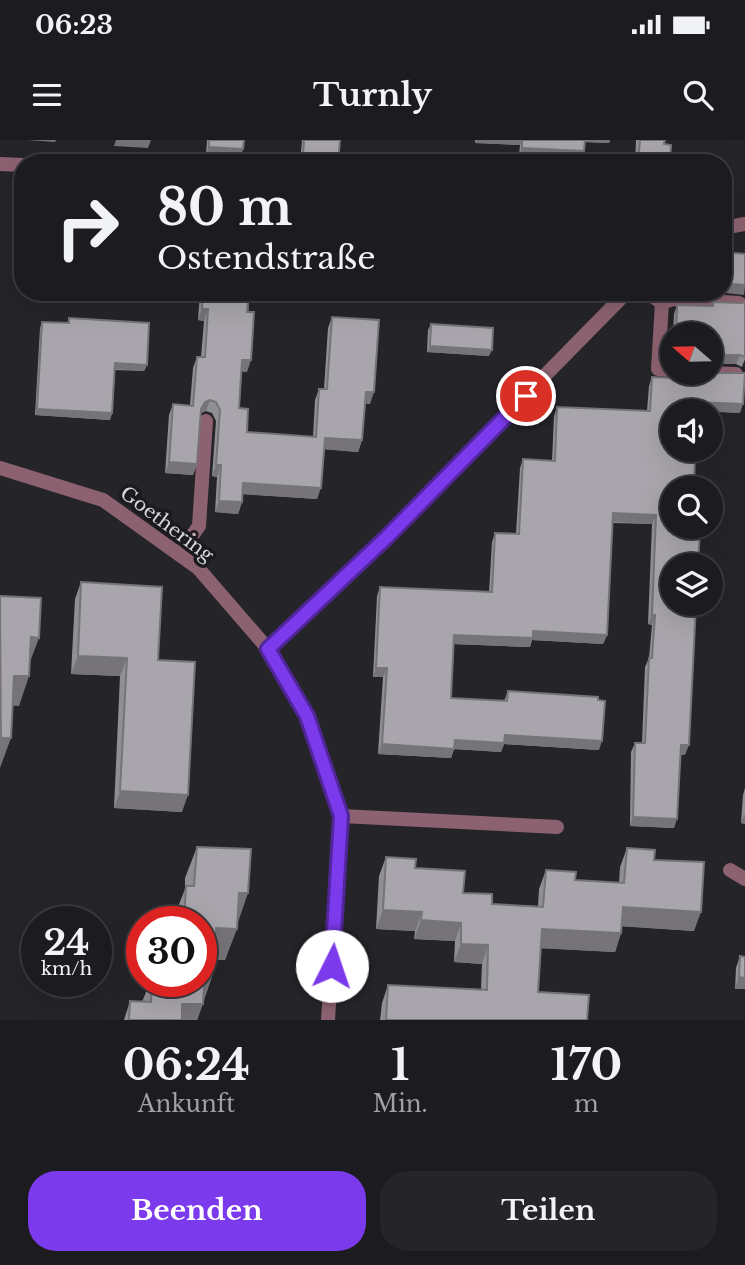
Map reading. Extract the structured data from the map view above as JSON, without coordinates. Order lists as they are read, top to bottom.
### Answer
{
  "streets": {
    "street": ["Goethering"]
  },
  "north": "left",
  "page": {
    "status": "06:23",
    "header": "Turnly",
    "turn": ["80 m", "Ostendstraße"],
    "speed": "24 km/h",
    "limit": "30",
    "eta": [
      "06:24",
      "Ankunft",
      "1",
      "Min.",
      "170",
      "m"
    ],
    "buttons": ["Beenden", "Teilen"]
  }
}
